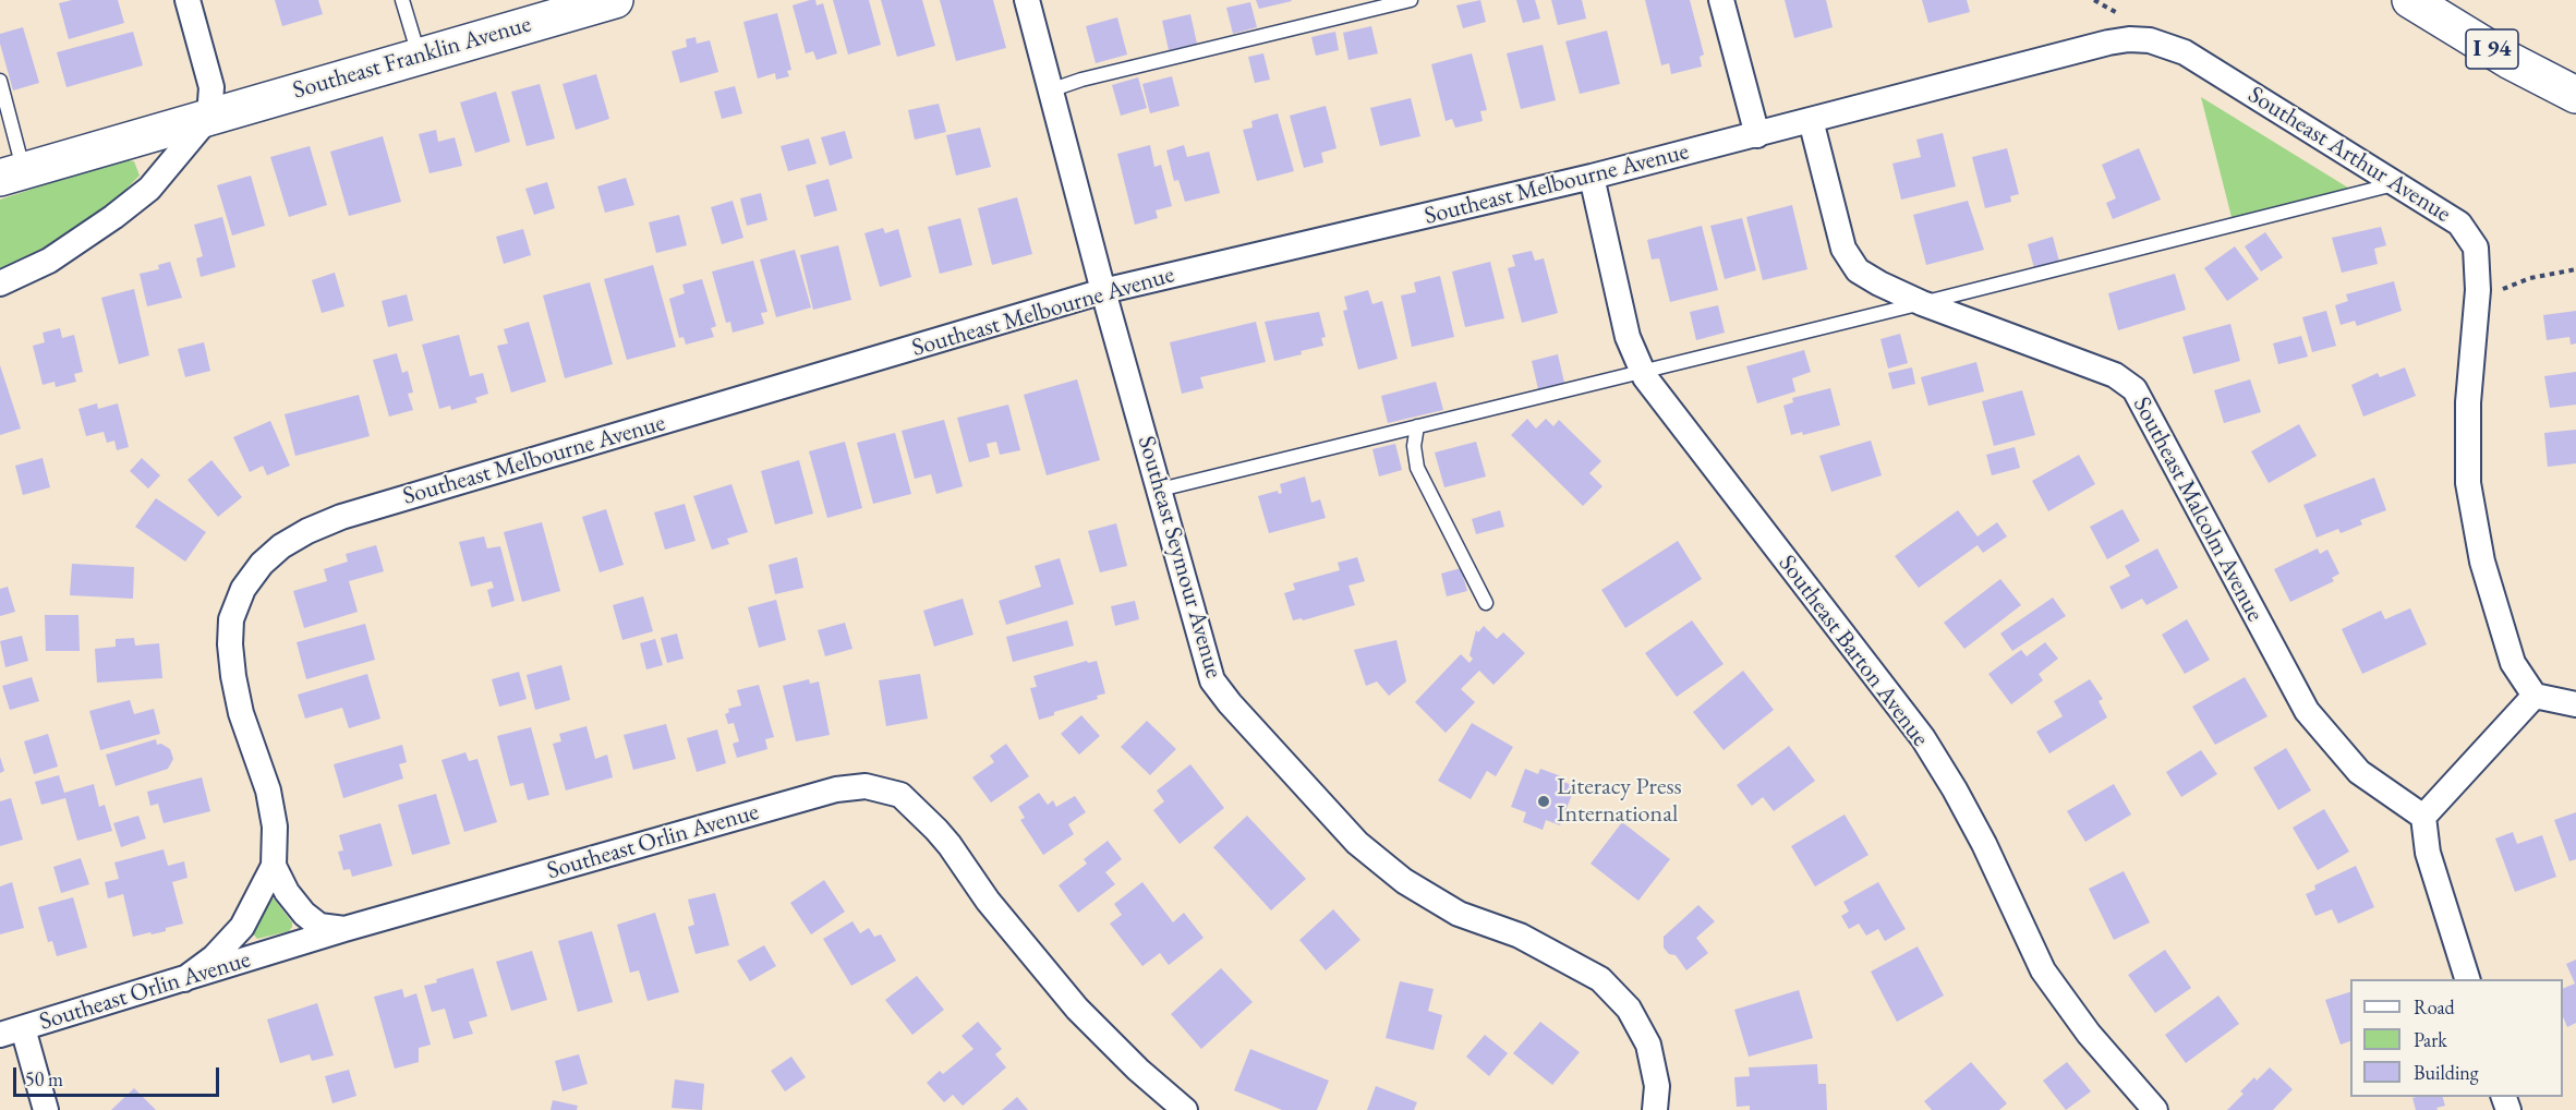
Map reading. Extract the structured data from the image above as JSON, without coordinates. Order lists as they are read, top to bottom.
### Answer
{
  "streets": {
    "main road": ["I 94", "Southeast Franklin Avenue"],
    "street": [
      "Southeast Arthur Avenue",
      "Southeast Melbourne Avenue",
      "Southeast Malcolm Avenue",
      "Southeast Seymour Avenue",
      "Southeast Barton Avenue",
      "Southeast Orlin Avenue"
    ]
  },
  "crossings": [
    ["Southeast Arthur Avenue", "Southeast Melbourne Avenue"],
    ["Southeast Melbourne Avenue", "Southeast Malcolm Avenue"],
    ["Southeast Melbourne Avenue", "Southeast Seymour Avenue"],
    ["Southeast Melbourne Avenue", "Southeast Barton Avenue"],
    ["Southeast Melbourne Avenue", "Southeast Orlin Avenue"]
  ],
  "places": ["Literacy Press International"],
  "legend": ["Road", "Park", "Building"],
  "scale_bar": "50 m"
}
